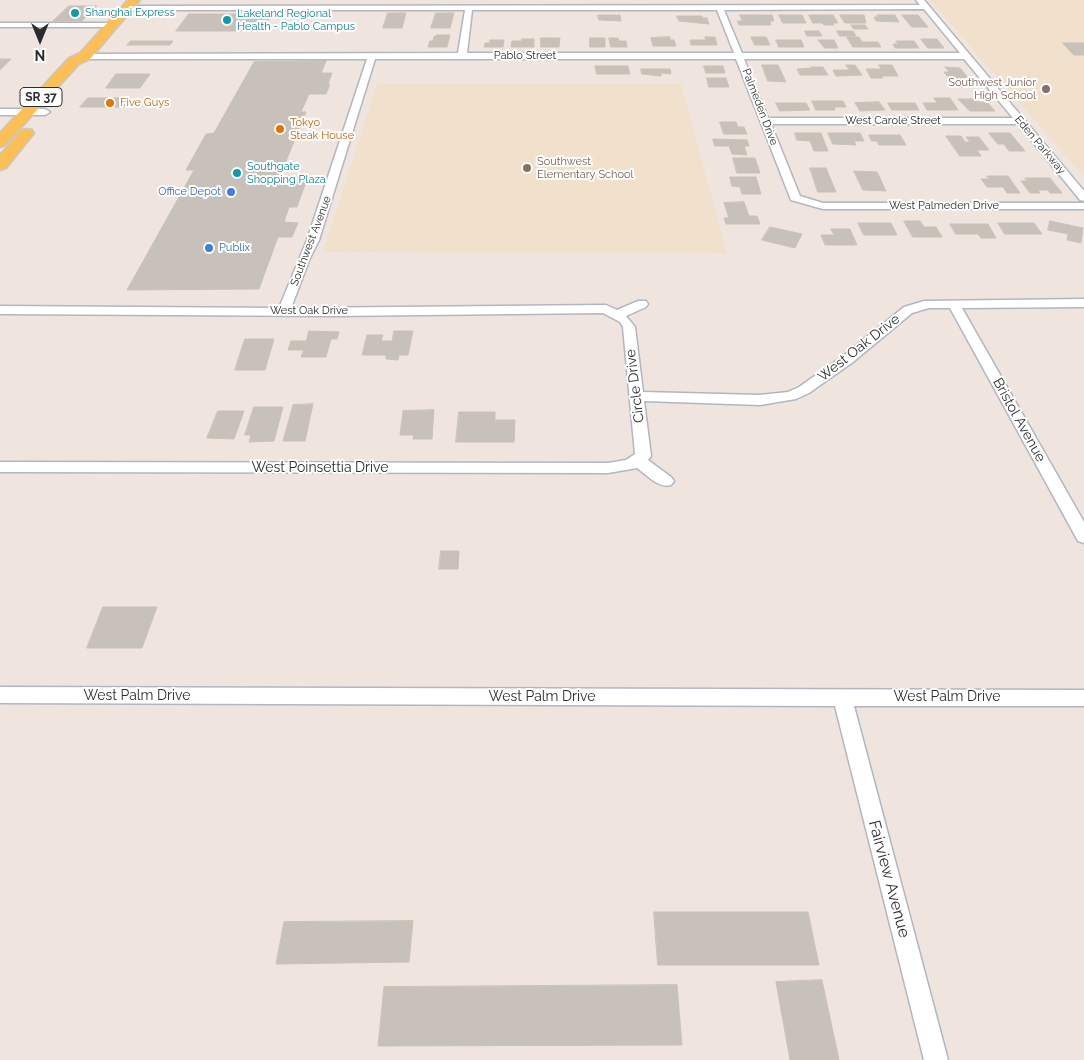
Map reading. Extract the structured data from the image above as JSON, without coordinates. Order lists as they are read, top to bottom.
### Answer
{
  "streets": {
    "main road": ["SR 37"],
    "street": [
      "Pablo Street",
      "Palmeden Drive",
      "West Carole Street",
      "Eden Parkway",
      "West Palmeden Drive",
      "Southwest Avenue",
      "West Oak Drive",
      "Circle Drive",
      "Bristol Avenue",
      "West Poinsettia Drive",
      "West Palm Drive",
      "Fairview Avenue"
    ]
  },
  "crossings": [
    ["Pablo Street", "SR 37"],
    ["Pablo Street", "Palmeden Drive"],
    ["Pablo Street", "Eden Parkway"],
    ["Pablo Street", "Southwest Avenue"],
    ["Palmeden Drive", "West Carole Street"],
    ["Palmeden Drive", "West Palmeden Drive"],
    ["West Carole Street", "Eden Parkway"],
    ["Southwest Avenue", "West Oak Drive"],
    ["West Oak Drive", "Circle Drive"],
    ["West Oak Drive", "Bristol Avenue"],
    ["Circle Drive", "West Poinsettia Drive"],
    ["West Palm Drive", "Fairview Avenue"]
  ],
  "places": [
    "Shanghai Express",
    "Lakeland Regional Health - Pablo Campus",
    "Southwest Junior High School",
    "Five Guys",
    "Tokyo Steak House",
    "Southwest Elementary School",
    "Southgate Shopping Plaza",
    "Office Depot",
    "Publix"
  ],
  "north": "bottom"
}
